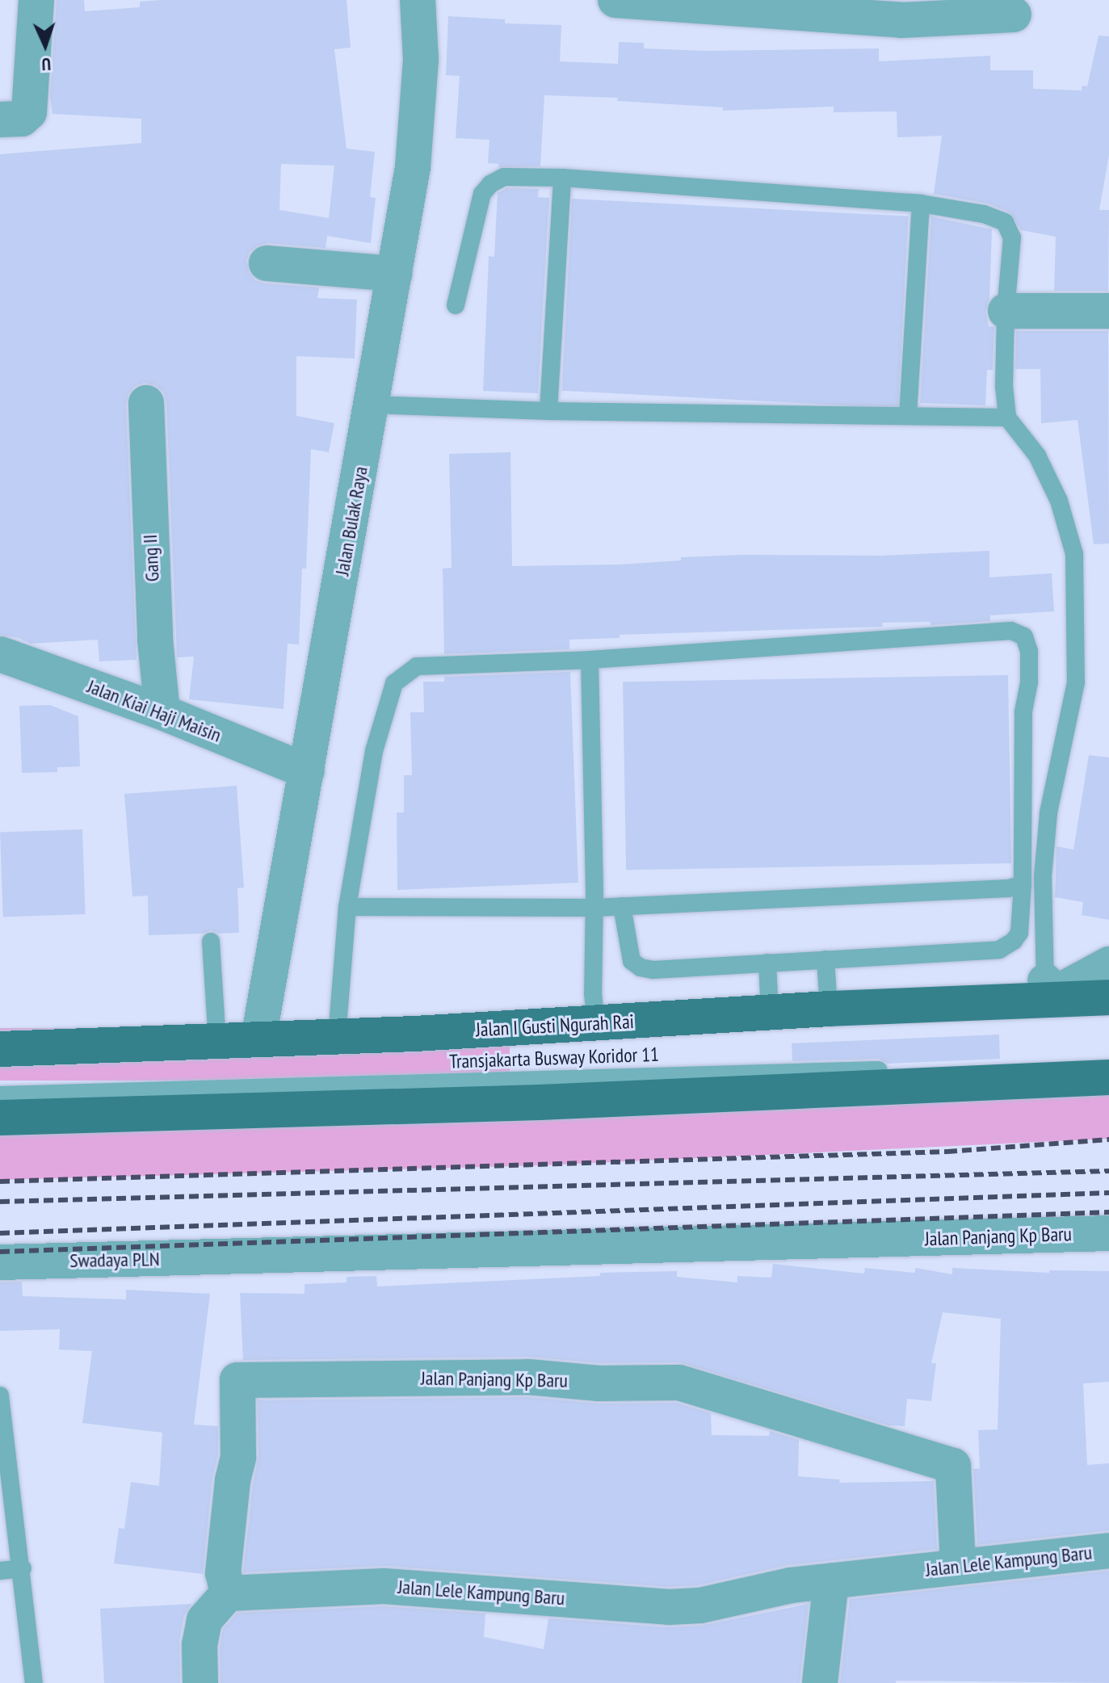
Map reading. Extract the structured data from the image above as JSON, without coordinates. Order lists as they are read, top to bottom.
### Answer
{
  "streets": {
    "main road": ["Jalan I Gusti Ngurah Rai"],
    "street": [
      "Jalan Bulak Raya",
      "Gang II",
      "Jalan Kiai Haji Maisin",
      "Jalan Panjang Kp Baru",
      "Swadaya PLN",
      "Jalan Lele Kampung Baru"
    ],
    "lane": ["Transjakarta Busway Koridor 11"]
  },
  "crossings": [
    ["Jalan Bulak Raya", "Jalan Kiai Haji Maisin"],
    ["Jalan Bulak Raya", "Jalan I Gusti Ngurah Rai"],
    ["Gang II", "Jalan Kiai Haji Maisin"],
    ["Jalan Panjang Kp Baru", "Swadaya PLN"],
    ["Jalan Panjang Kp Baru", "Jalan Lele Kampung Baru"]
  ],
  "north": "bottom"
}
